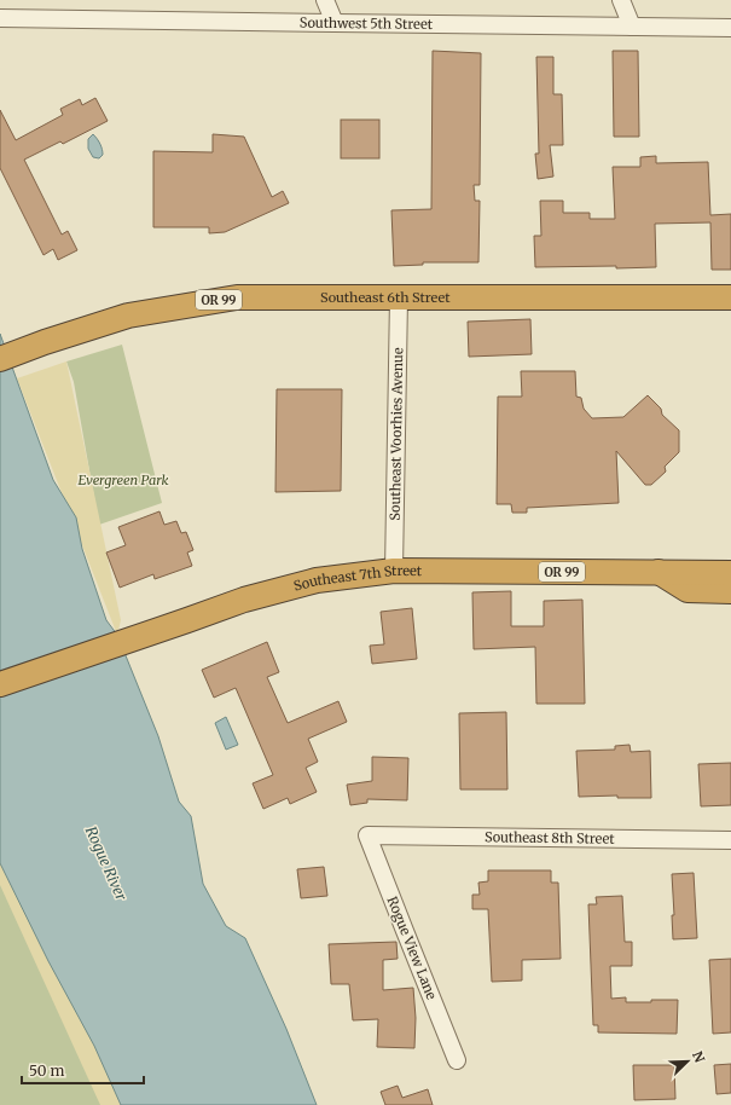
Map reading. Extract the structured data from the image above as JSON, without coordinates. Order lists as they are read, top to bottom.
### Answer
{
  "streets": {
    "highway": ["Southeast 6th Street", "OR 99", "Southeast 7th Street"],
    "street": [
      "Southwest 5th Street",
      "Southeast Voorhies Avenue",
      "Southeast 8th Street",
      "Rogue View Lane"
    ]
  },
  "crossings": [
    ["Southeast 6th Street", "Southeast Voorhies Avenue"],
    ["Southeast Voorhies Avenue", "Southeast 7th Street"],
    ["Southeast 8th Street", "Rogue View Lane"]
  ],
  "water": ["Rogue River"],
  "parks": ["Evergreen Park"],
  "scale_bar": "50 m",
  "north": "top right"
}
